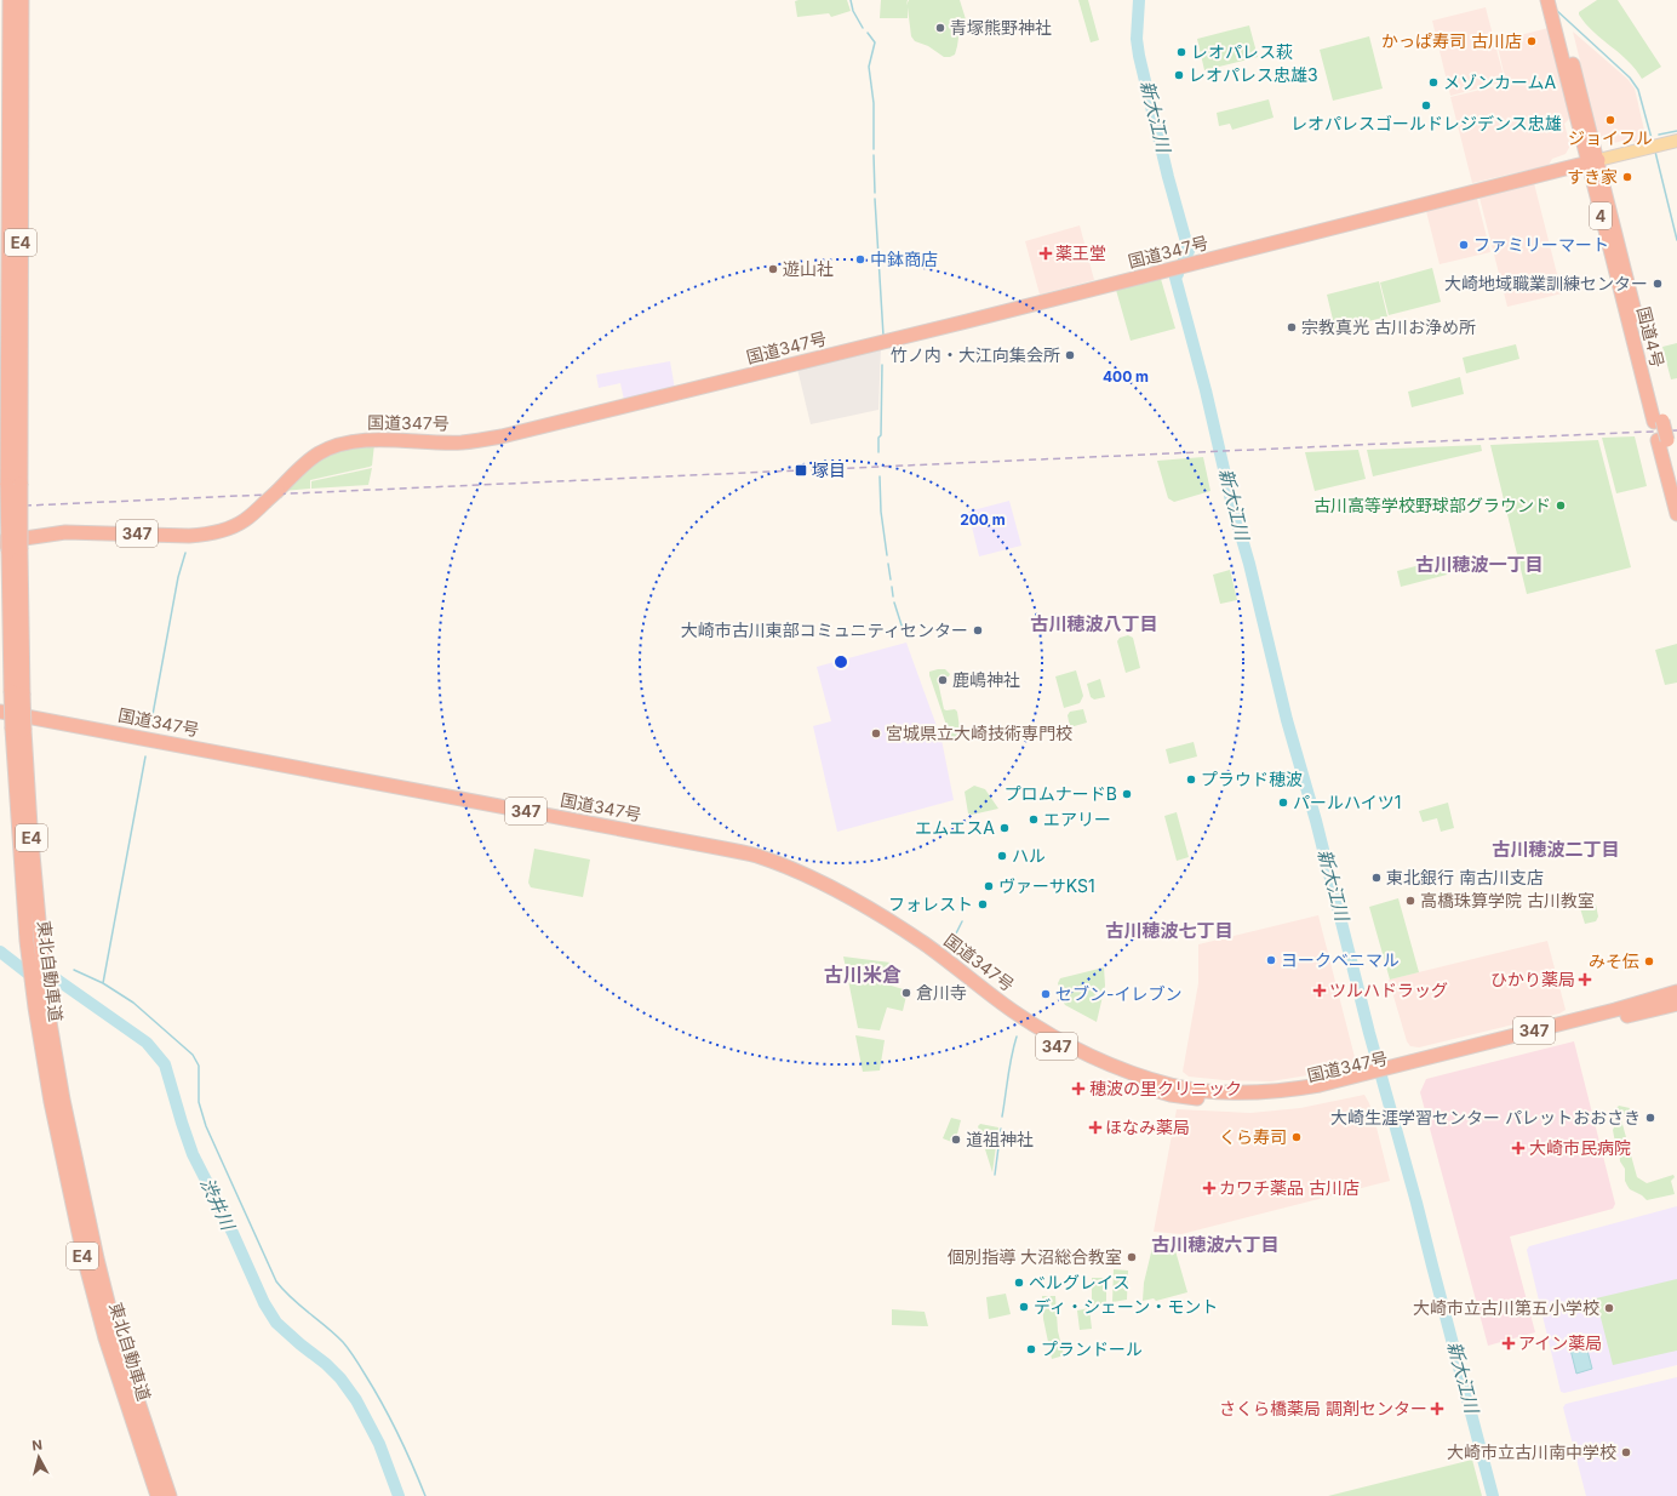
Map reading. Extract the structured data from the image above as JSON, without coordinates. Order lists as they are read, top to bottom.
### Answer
{
  "streets": {
    "highway": [
      "4",
      "E4",
      "国道347号",
      "国道4号",
      "347",
      "東北自動車道"
    ]
  },
  "crossings": [
    ["国道347号", "国道4号"],
    ["国道347号", "東北自動車道"]
  ],
  "districts": [
    "古川穂波一丁目",
    "古川穂波八丁目",
    "古川穂波二丁目",
    "古川穂波七丁目",
    "古川米倉",
    "古川穂波六丁目"
  ],
  "water": ["新大江川", "渋井川"],
  "places": {
    "other": [
      "青塚熊野神社",
      "かっぱ寿司 古川店",
      "レオパレス萩",
      "レオパレス忠雄3",
      "メゾンカームA",
      "レオパレスゴールドレジデンス忠雄",
      "ジョイフル",
      "すき家",
      "ファミリーマート",
      "中鉢商店",
      "遊山社",
      "大崎地域職業訓練センター",
      "宗教真光 古川お浄め所",
      "竹ノ内・大江向集会所",
      "古川高等学校野球部グラウンド",
      "大崎市古川東部コミュニティセンター",
      "鹿嶋神社",
      "宮城県立大崎技術専門校",
      "プラウド穂波",
      "プロムナードB",
      "パールハイツ1",
      "エアリー",
      "エムエスA",
      "ハル",
      "東北銀行 南古川支店",
      "ヴァーサKS1",
      "高橋珠算学院 古川教室",
      "フォレスト",
      "ヨークベニマル",
      "みそ伝",
      "倉川寺",
      "セブン-イレブン",
      "大崎生涯学習センター パレットおおさき",
      "くら寿司",
      "道祖神社",
      "個別指導 大沼総合教室",
      "ベルグレイス",
      "ディ・シェーン・モント",
      "大崎市立古川第五小学校",
      "プランドール",
      "大崎市立古川南中学校"
    ],
    "health": [
      "薬王堂",
      "ひかり薬局",
      "ツルハドラッグ",
      "穂波の里クリニック",
      "ほなみ薬局",
      "大崎市民病院",
      "カワチ薬品 古川店",
      "アイン薬局",
      "さくら橋薬局 調剤センター"
    ],
    "transit": ["塚目"]
  },
  "north": "top",
  "rings": ["400 m", "200 m"]
}
